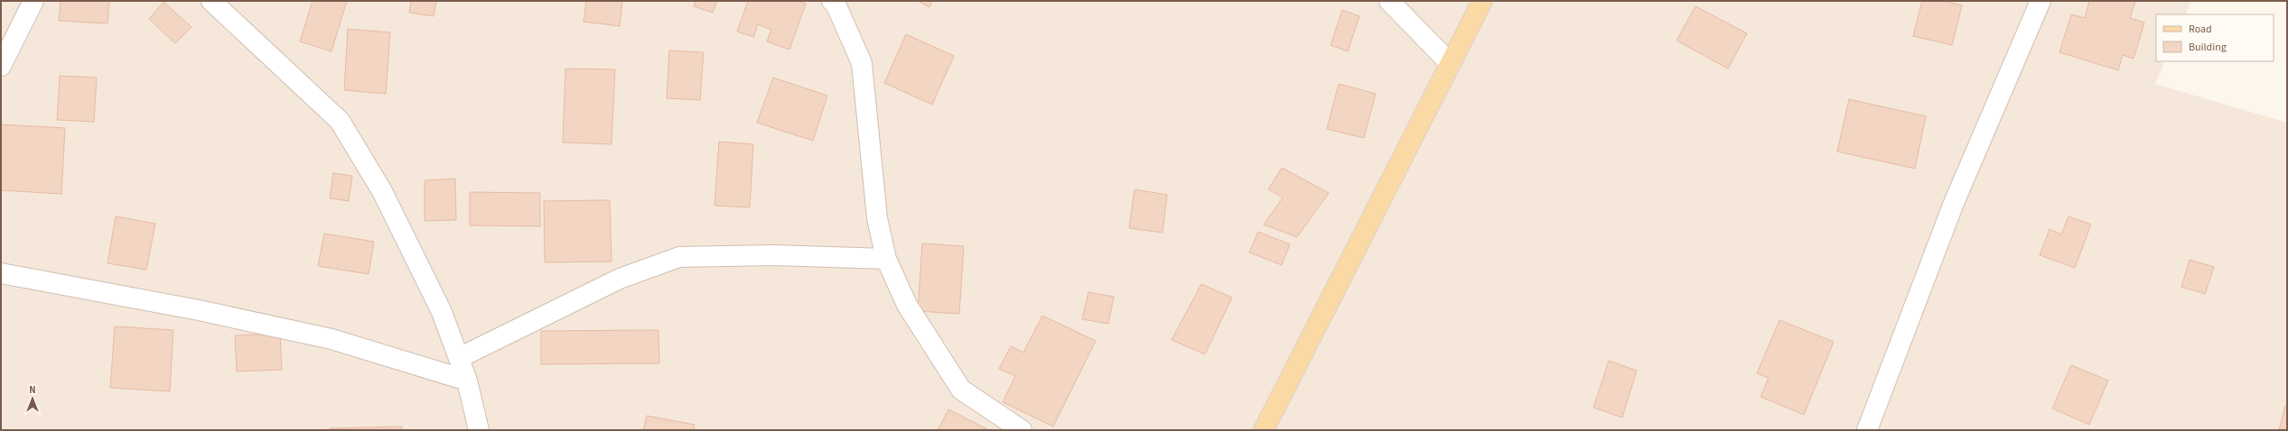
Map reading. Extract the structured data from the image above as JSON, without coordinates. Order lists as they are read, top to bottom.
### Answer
{
  "legend": ["Road", "Building"],
  "north": "top"
}
